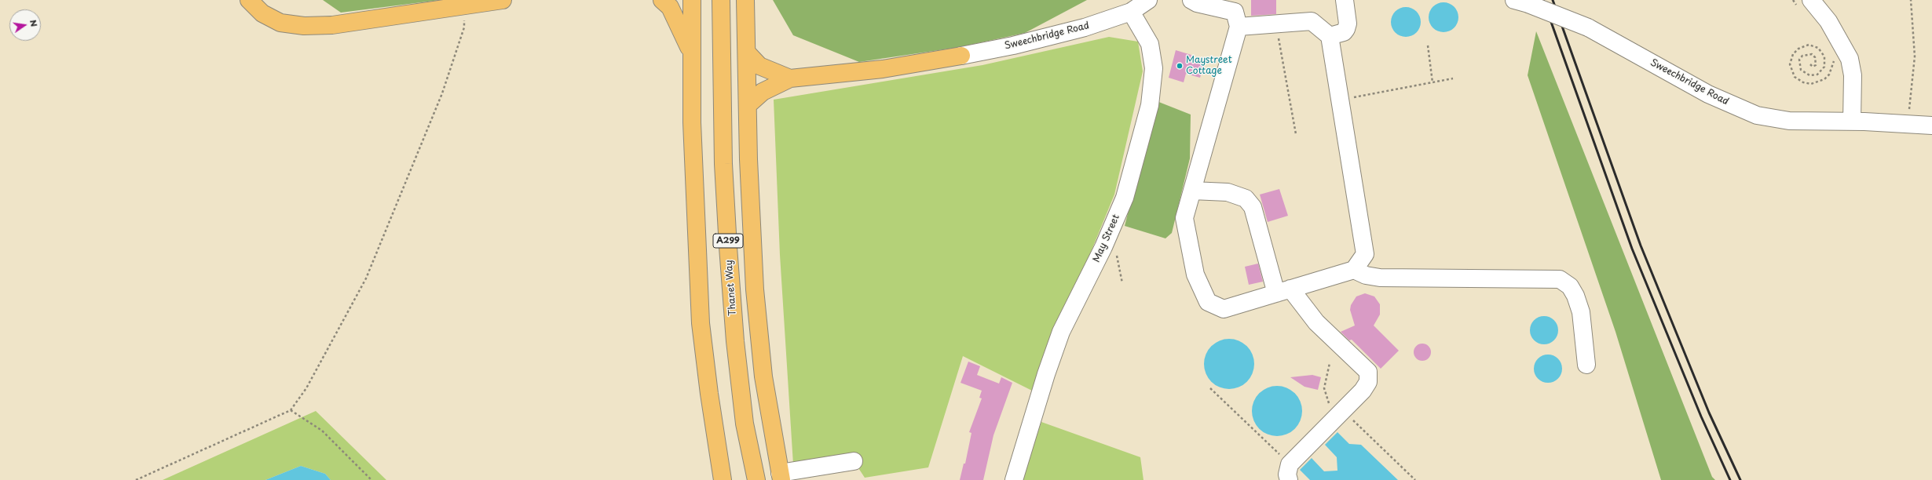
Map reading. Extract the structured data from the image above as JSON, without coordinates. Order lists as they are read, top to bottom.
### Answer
{
  "streets": {
    "highway": ["A299", "Thanet Way"],
    "street": ["Sweechbridge Road", "May Street"]
  },
  "crossings": [
    ["Sweechbridge Road", "May Street"]
  ],
  "places": ["Maystreet Cottage"],
  "north": "right"
}
